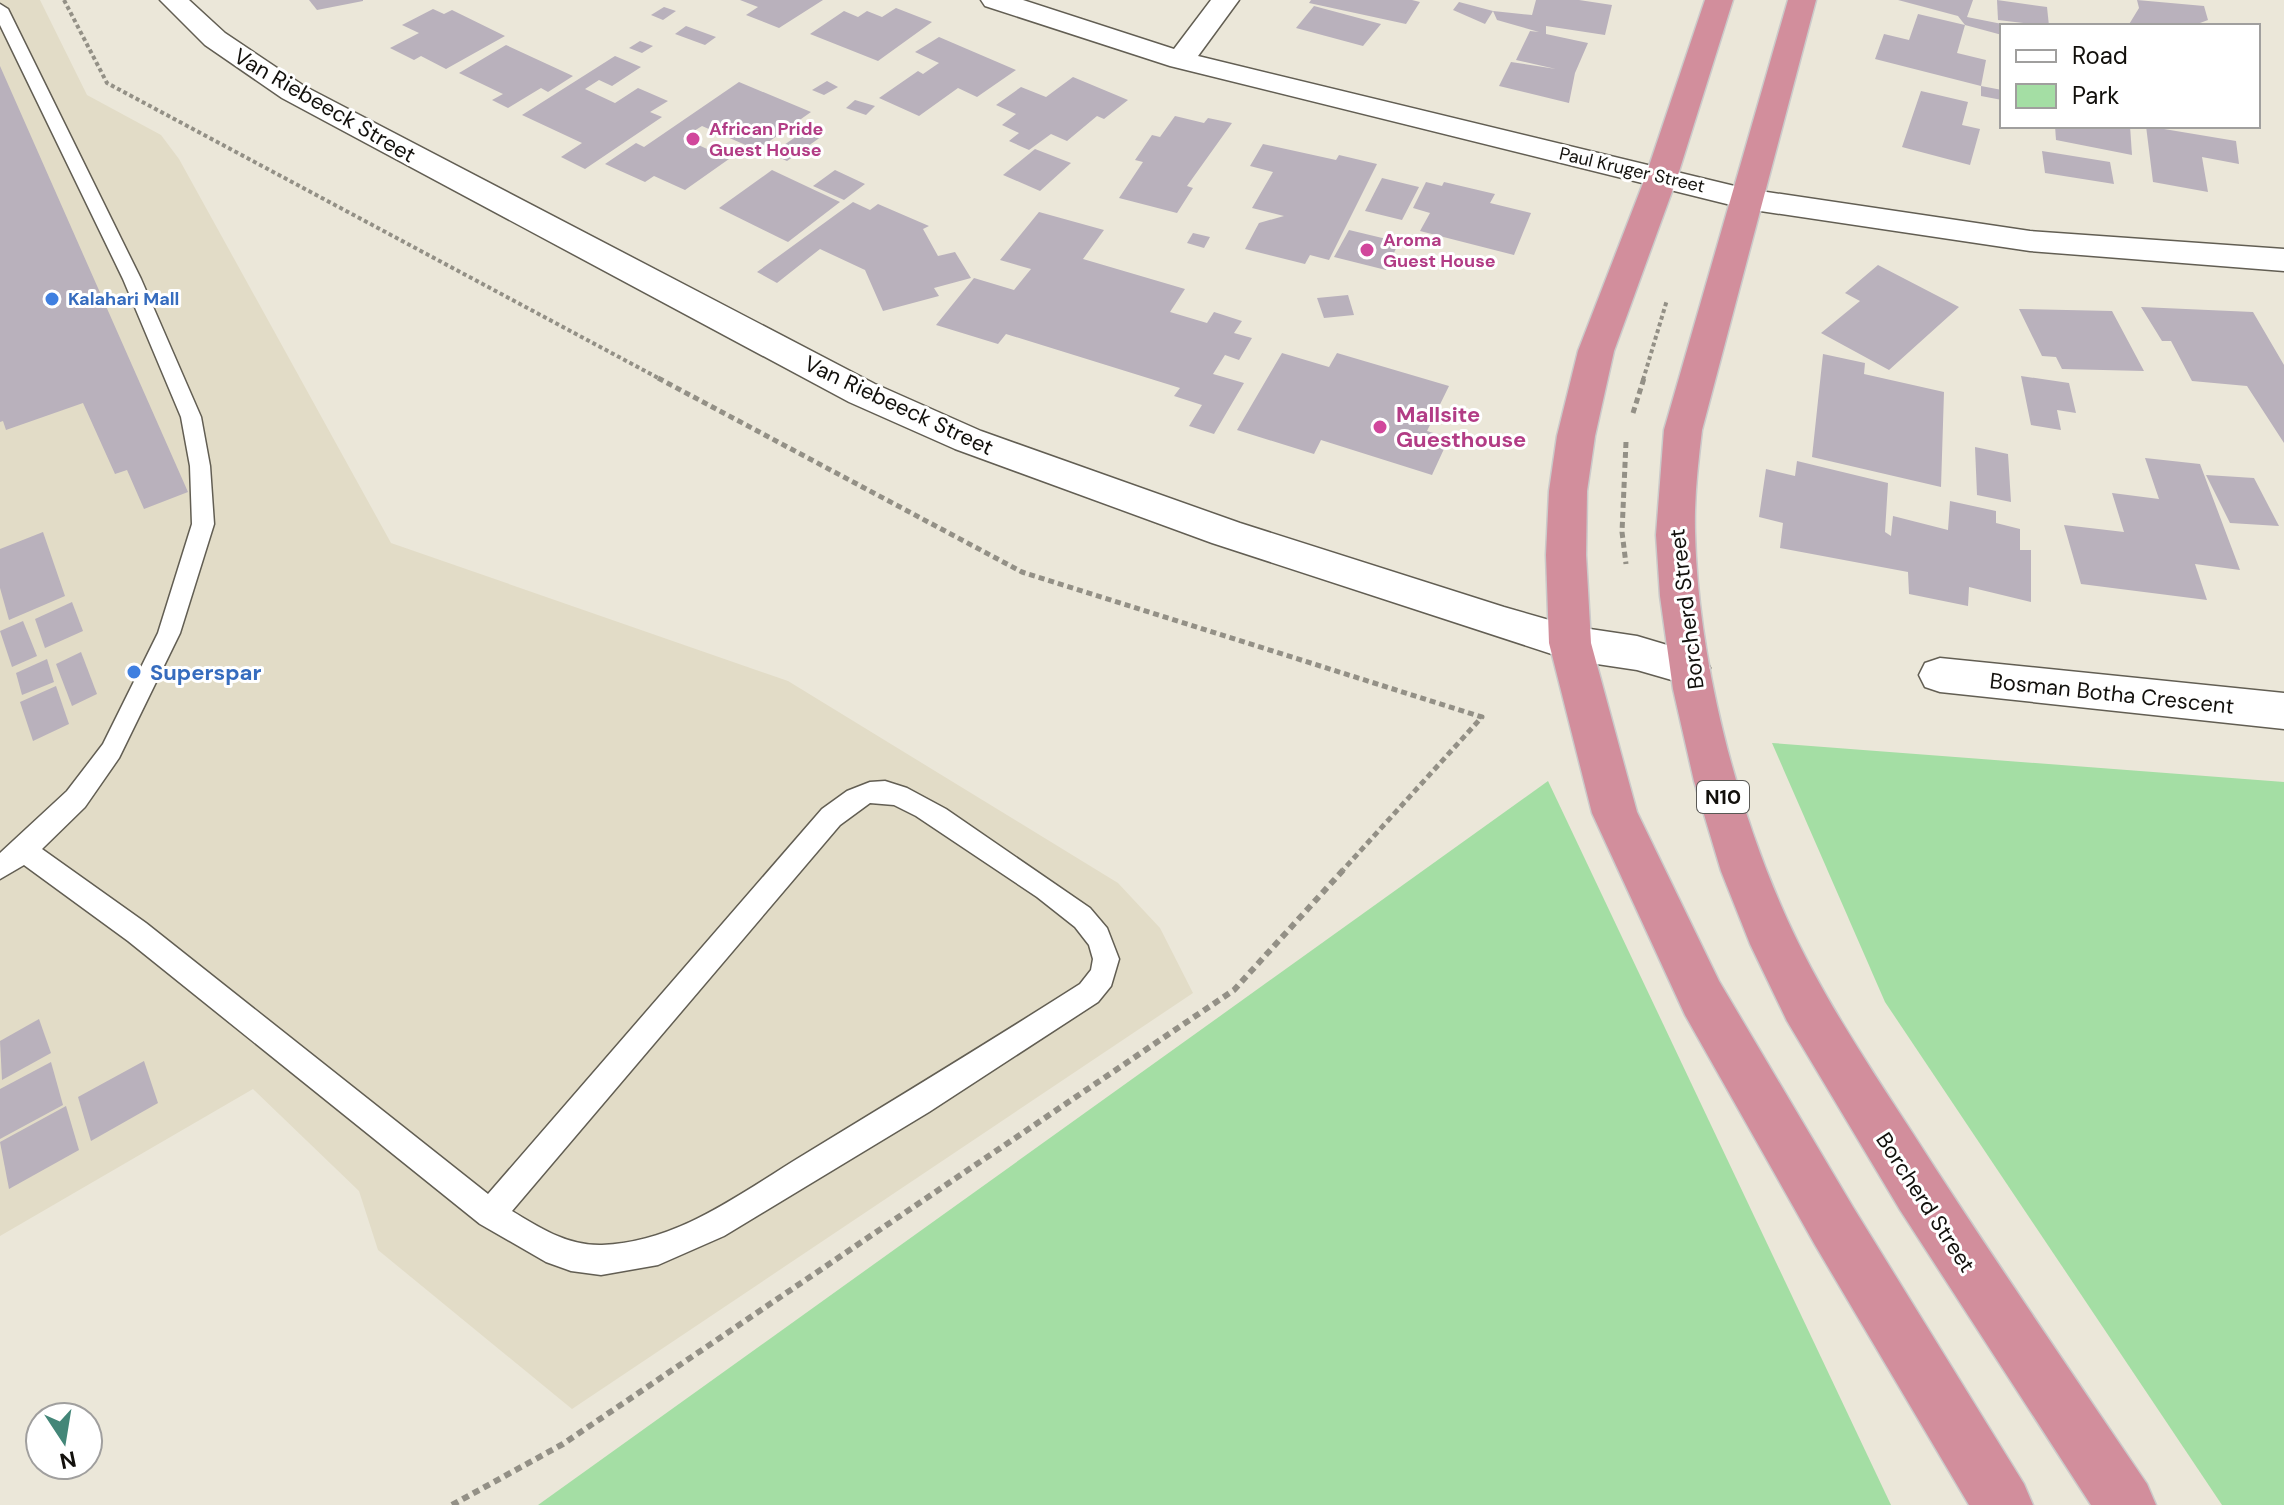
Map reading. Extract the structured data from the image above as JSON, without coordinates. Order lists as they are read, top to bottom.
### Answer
{
  "streets": {
    "highway": ["Borcherd Street", "N10"],
    "street": ["Van Riebeeck Street", "Paul Kruger Street", "Bosman Botha Crescent"]
  },
  "crossings": [
    ["Van Riebeeck Street", "Borcherd Street"],
    ["Paul Kruger Street", "Borcherd Street"]
  ],
  "places": [
    "African Pride Guest House",
    "Aroma Guest House",
    "Kalahari Mall",
    "Mallsite Guesthouse",
    "Superspar"
  ],
  "legend": ["Road", "Park"],
  "north": "bottom"
}
